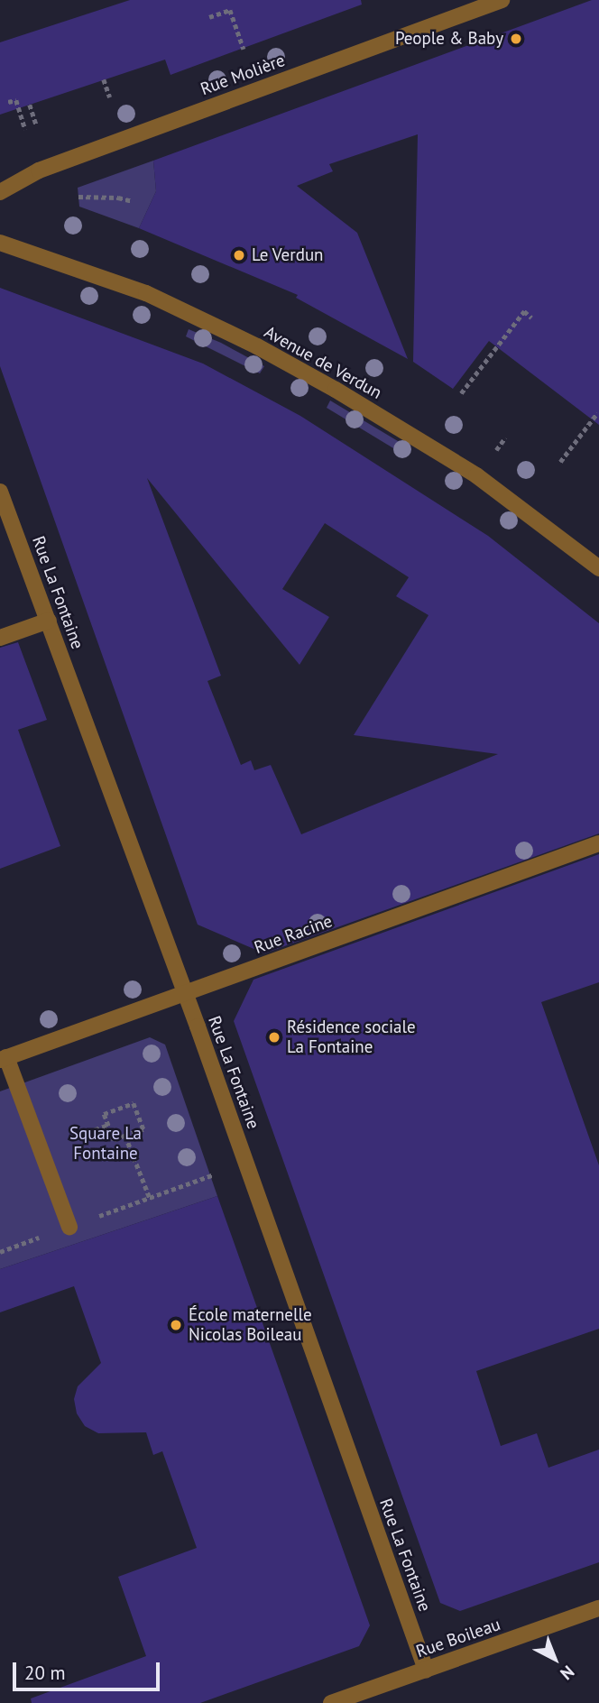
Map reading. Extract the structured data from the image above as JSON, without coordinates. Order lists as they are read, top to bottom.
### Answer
{
  "streets": {
    "street": [
      "Rue Molière",
      "Avenue de Verdun",
      "Rue La Fontaine",
      "Rue Racine",
      "Rue Boileau"
    ]
  },
  "crossings": [
    ["Rue La Fontaine", "Rue Racine"],
    ["Rue La Fontaine", "Rue Boileau"]
  ],
  "parks": ["Square La Fontaine"],
  "places": [
    "People & Baby",
    "Le Verdun",
    "Résidence sociale La Fontaine",
    "École maternelle Nicolas Boileau"
  ],
  "scale_bar": "20 m",
  "north": "bottom right"
}
